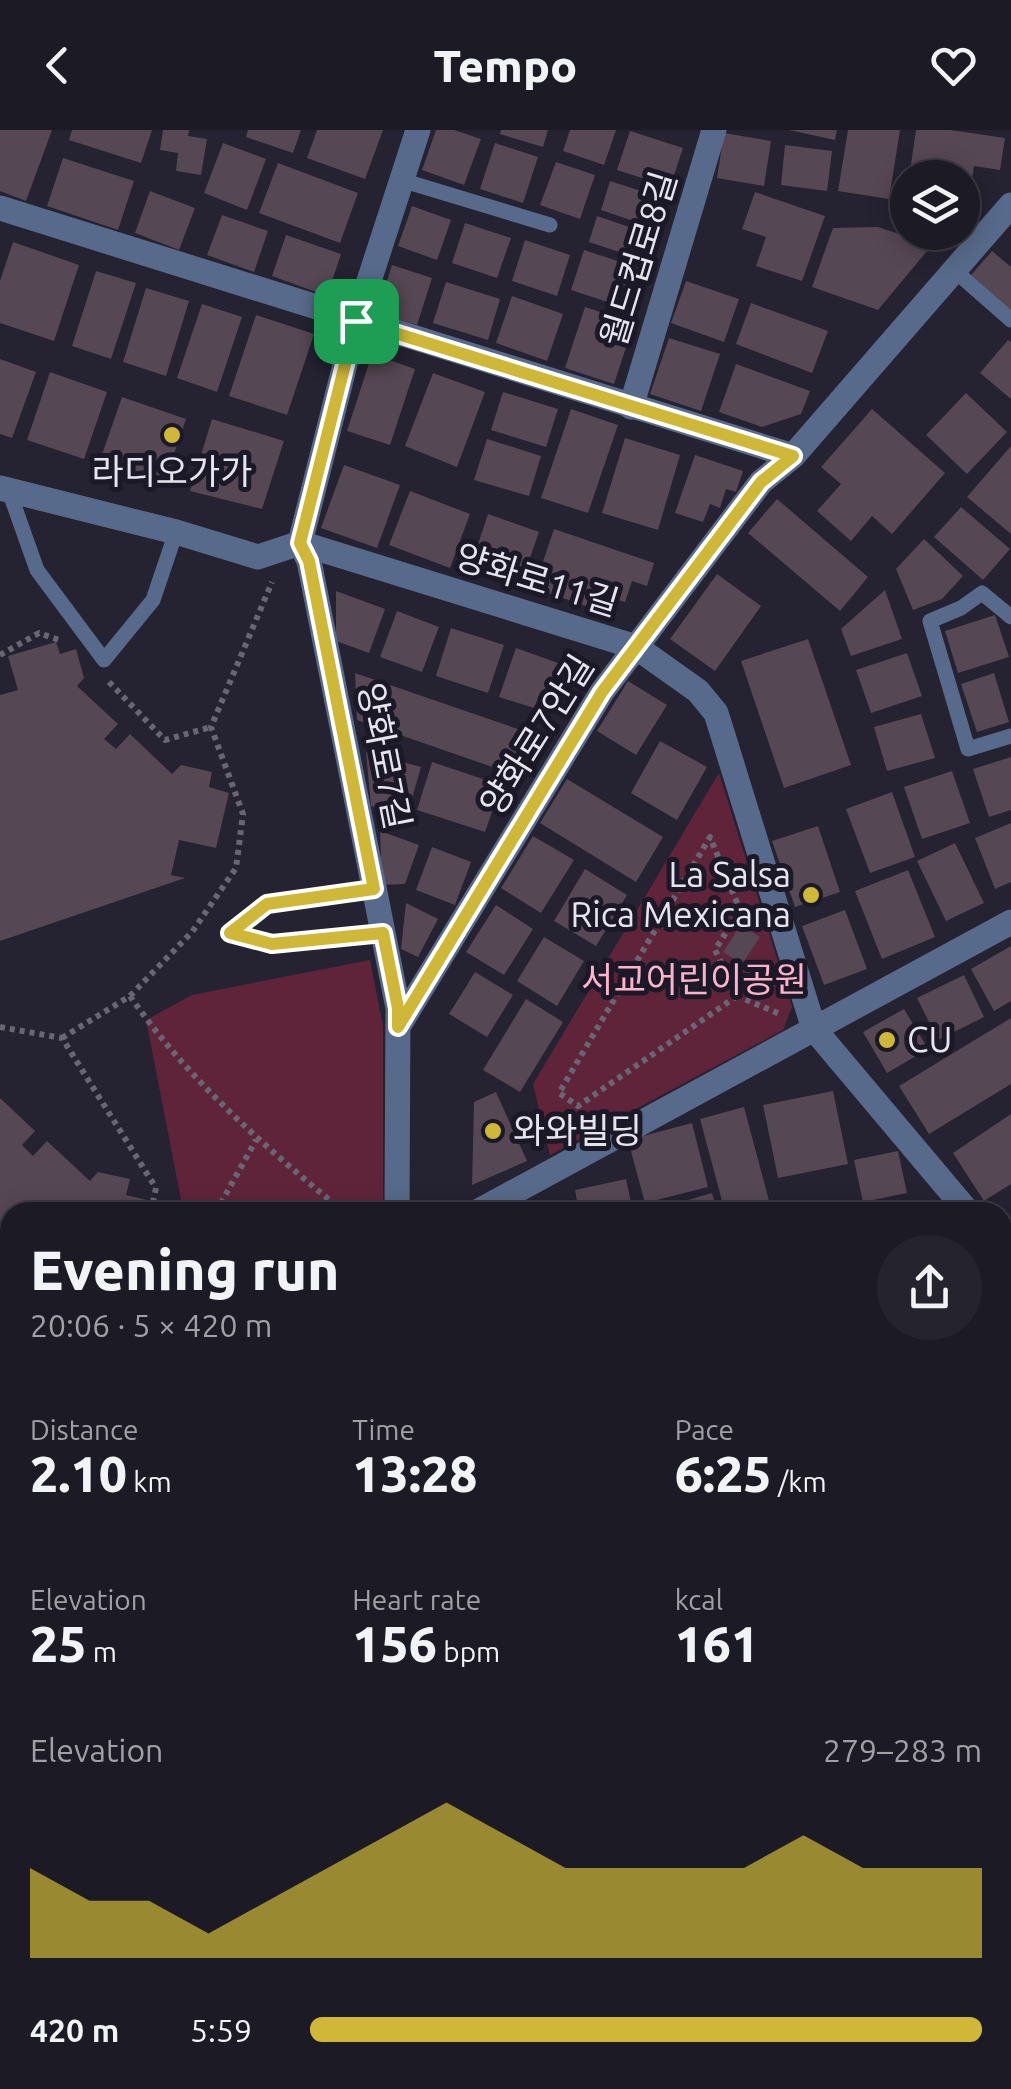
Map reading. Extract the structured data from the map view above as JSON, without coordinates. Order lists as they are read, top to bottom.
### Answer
{
  "streets": {
    "street": [
      "월드컵로8길",
      "양화로11길",
      "양화로7안길",
      "양화로7길"
    ]
  },
  "crossings": [
    ["양화로11길", "양화로7안길"],
    ["양화로11길", "양화로7길"],
    ["양화로7안길", "양화로7길"]
  ],
  "parks": ["서교어린이공원"],
  "places": [
    "라디오가가",
    "La Salsa Rica Mexicana",
    "CU",
    "와와빌딩"
  ],
  "page": {
    "header": "Tempo",
    "heading": ["Evening run", "20:06 · 5 × 420 m"],
    "stats": [
      ["Distance", "2.10 km"],
      ["Time", "13:28"],
      ["Pace", "6:25 /km"],
      ["Elevation", "25 m"],
      ["Heart rate", "156 bpm"],
      ["kcal", "161"]
    ],
    "chart": ["Elevation", "279–283 m"],
    "list": [
      {
        "name": "420 m",
        "note": "5:59"
      }
    ]
  }
}
